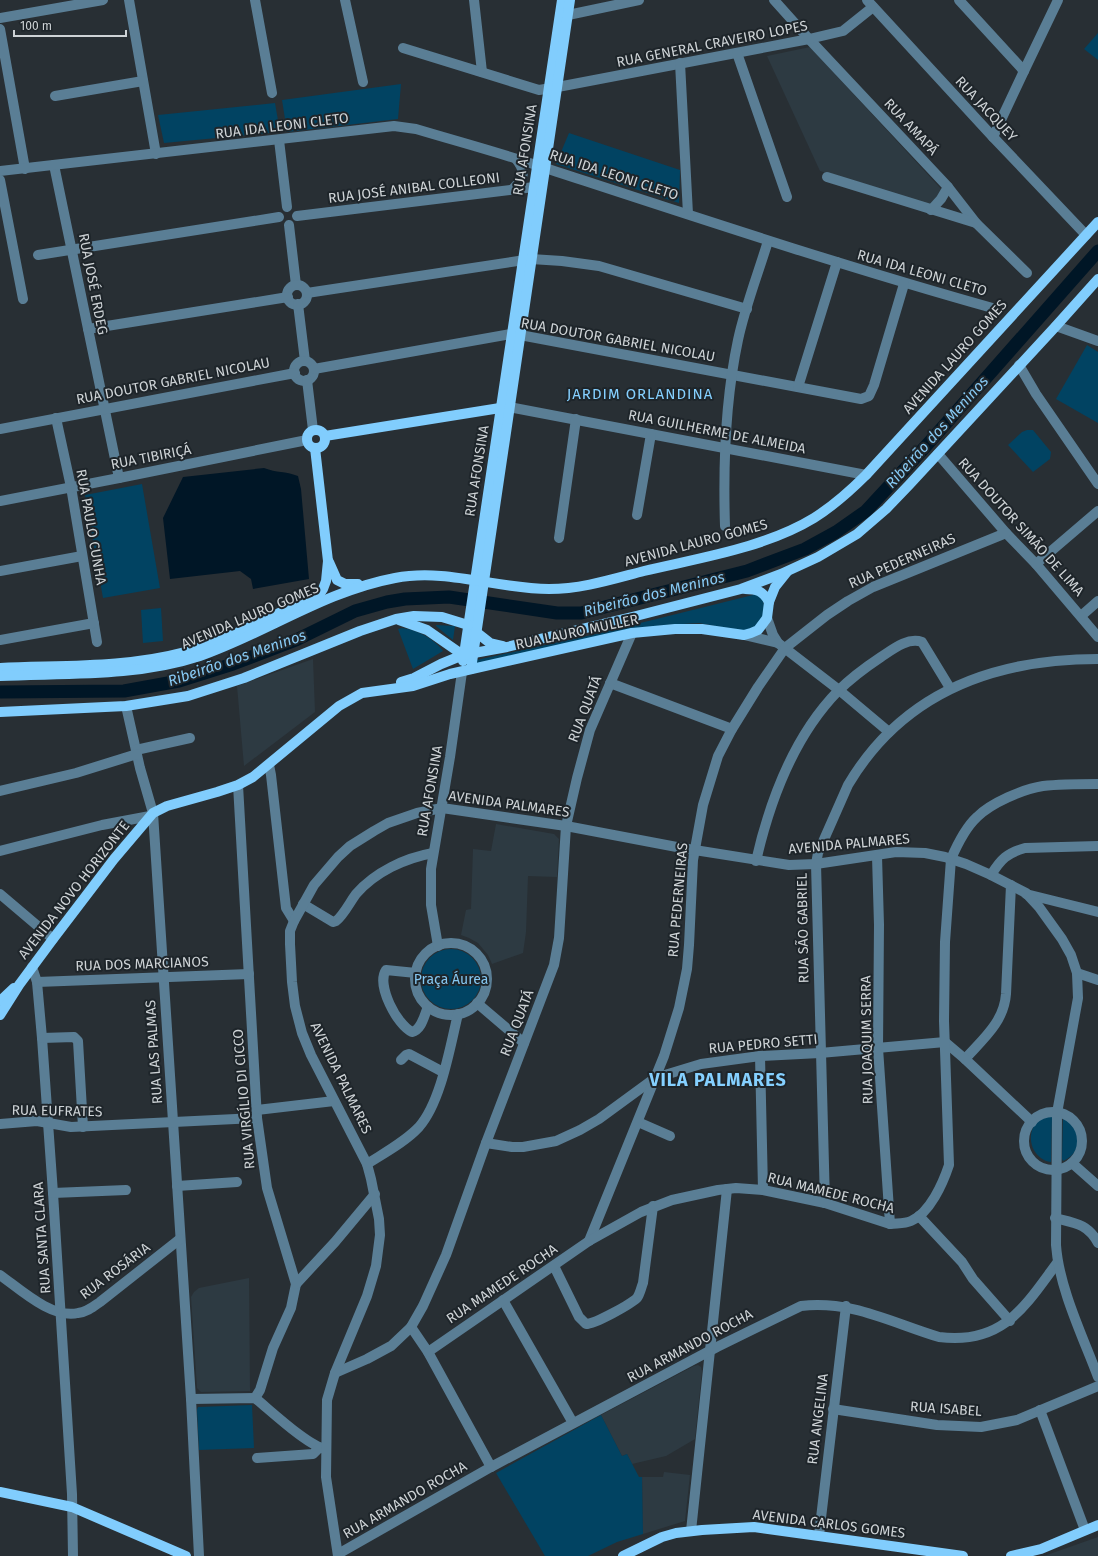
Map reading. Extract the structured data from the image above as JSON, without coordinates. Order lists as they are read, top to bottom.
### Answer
{
  "streets": {
    "main road": [
      "RUA AFONSINA",
      "AVENIDA LAURO GOMES",
      "RUA GUILHERME DE ALMEIDA",
      "RUA LAURO MULLER",
      "AVENIDA NOVO HORIZONTE",
      "AVENIDA CARLOS GOMES"
    ],
    "street": [
      "RUA GENERAL CRAVEIRO LOPES",
      "RUA JACQUEY",
      "RUA IDA LEONI CLETO",
      "RUA AMAPÁ",
      "RUA JOSÉ ANIBAL COLLEONI",
      "RUA JOSÉ ERDEG",
      "RUA DOUTOR GABRIEL NICOLAU",
      "RUA TIBIRIÇÁ",
      "RUA PAULO CUNHA",
      "RUA DOUTOR SIMÃO DE LIMA",
      "RUA PEDERNEIRAS",
      "RUA QUATÁ",
      "AVENIDA PALMARES",
      "RUA SÃO GABRIEL",
      "RUA DOS MARCIANOS",
      "RUA JOAQUIM SERRA",
      "RUA PEDRO SETTI",
      "RUA LAS PALMAS",
      "RUA VIRGÍLIO DI CICCO",
      "RUA EUFRATES",
      "RUA MAMEDE ROCHA",
      "RUA SANTA CLARA",
      "RUA ROSÁRIA",
      "RUA ARMANDO ROCHA",
      "RUA ISABEL",
      "RUA ANGELINA"
    ]
  },
  "crossings": [
    ["RUA GENERAL CRAVEIRO LOPES", "RUA JACQUEY"],
    ["RUA GENERAL CRAVEIRO LOPES", "RUA AMAPÁ"],
    ["RUA GENERAL CRAVEIRO LOPES", "RUA AFONSINA"],
    ["RUA JACQUEY", "AVENIDA LAURO GOMES"],
    ["RUA IDA LEONI CLETO", "RUA AFONSINA"],
    ["RUA IDA LEONI CLETO", "RUA JOSÉ ERDEG"],
    ["RUA IDA LEONI CLETO", "RUA DOUTOR GABRIEL NICOLAU"],
    ["RUA AFONSINA", "RUA JOSÉ ANIBAL COLLEONI"],
    ["RUA AFONSINA", "RUA DOUTOR GABRIEL NICOLAU"],
    ["RUA AFONSINA", "AVENIDA LAURO GOMES"],
    ["RUA AFONSINA", "RUA GUILHERME DE ALMEIDA"],
    ["RUA AFONSINA", "RUA LAURO MULLER"],
    ["RUA AFONSINA", "AVENIDA PALMARES"],
    ["RUA JOSÉ ERDEG", "RUA DOUTOR GABRIEL NICOLAU"],
    ["RUA JOSÉ ERDEG", "RUA TIBIRIÇÁ"],
    ["RUA DOUTOR GABRIEL NICOLAU", "RUA PAULO CUNHA"],
    ["AVENIDA LAURO GOMES", "RUA GUILHERME DE ALMEIDA"],
    ["RUA GUILHERME DE ALMEIDA", "RUA TIBIRIÇÁ"],
    ["RUA TIBIRIÇÁ", "RUA PAULO CUNHA"],
    ["RUA DOUTOR SIMÃO DE LIMA", "RUA PEDERNEIRAS"],
    ["RUA PEDERNEIRAS", "AVENIDA PALMARES"],
    ["RUA PEDERNEIRAS", "RUA PEDRO SETTI"],
    ["RUA PEDERNEIRAS", "RUA MAMEDE ROCHA"],
    ["RUA LAURO MULLER", "RUA QUATÁ"],
    ["RUA LAURO MULLER", "AVENIDA NOVO HORIZONTE"],
    ["RUA LAURO MULLER", "RUA LAS PALMAS"],
    ["RUA LAURO MULLER", "RUA VIRGÍLIO DI CICCO"],
    ["RUA QUATÁ", "AVENIDA PALMARES"],
    ["RUA QUATÁ", "RUA PEDRO SETTI"],
    ["AVENIDA PALMARES", "RUA SÃO GABRIEL"],
    ["AVENIDA PALMARES", "RUA JOAQUIM SERRA"],
    ["AVENIDA PALMARES", "RUA EUFRATES"],
    ["AVENIDA PALMARES", "RUA MAMEDE ROCHA"],
    ["AVENIDA PALMARES", "RUA ARMANDO ROCHA"],
    ["AVENIDA NOVO HORIZONTE", "RUA LAS PALMAS"],
    ["AVENIDA NOVO HORIZONTE", "RUA SANTA CLARA"],
    ["RUA SÃO GABRIEL", "RUA PEDRO SETTI"],
    ["RUA SÃO GABRIEL", "RUA MAMEDE ROCHA"],
    ["RUA DOS MARCIANOS", "RUA LAS PALMAS"],
    ["RUA DOS MARCIANOS", "RUA VIRGÍLIO DI CICCO"],
    ["RUA DOS MARCIANOS", "RUA SANTA CLARA"],
    ["RUA JOAQUIM SERRA", "RUA PEDRO SETTI"],
    ["RUA JOAQUIM SERRA", "RUA MAMEDE ROCHA"],
    ["RUA PEDRO SETTI", "RUA MAMEDE ROCHA"],
    ["RUA LAS PALMAS", "RUA EUFRATES"],
    ["RUA LAS PALMAS", "RUA ROSÁRIA"],
    ["RUA VIRGÍLIO DI CICCO", "RUA EUFRATES"],
    ["RUA EUFRATES", "RUA SANTA CLARA"],
    ["RUA SANTA CLARA", "RUA ROSÁRIA"],
    ["RUA ARMANDO ROCHA", "RUA ANGELINA"],
    ["RUA ISABEL", "RUA ANGELINA"],
    ["RUA ANGELINA", "AVENIDA CARLOS GOMES"]
  ],
  "districts": ["JARDIM ORLANDINA", "VILA PALMARES"],
  "water": ["Ribeirão dos Meninos"],
  "parks": ["Praça Áurea"],
  "scale_bar": "100 m"
}
